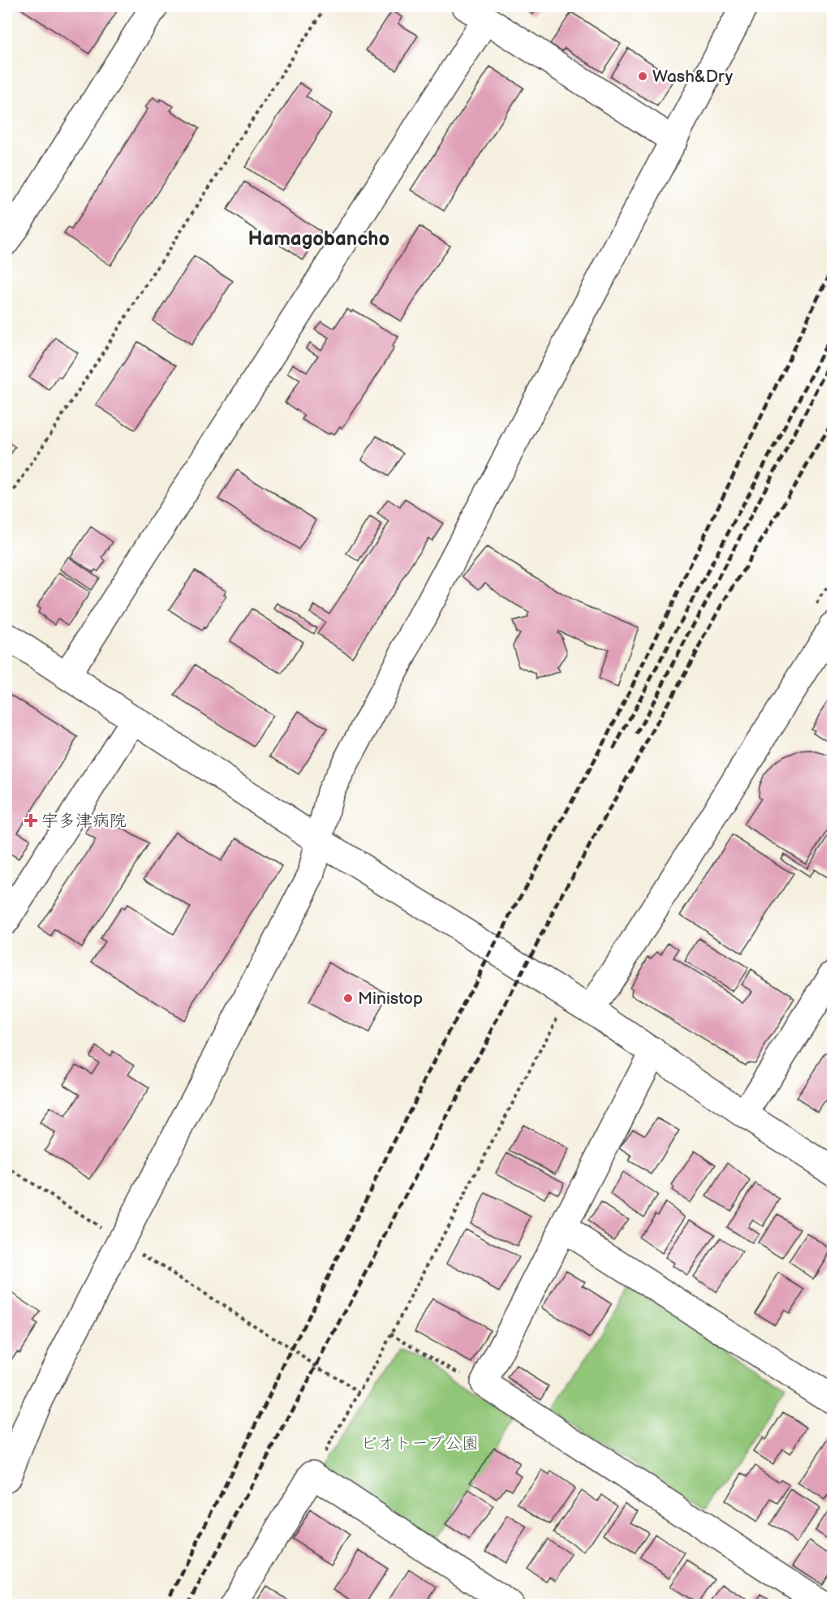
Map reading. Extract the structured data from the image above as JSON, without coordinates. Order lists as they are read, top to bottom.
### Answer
{
  "districts": ["Hamagobancho"],
  "parks": ["ビオトープ公園"],
  "places": {
    "other": ["Wash&Dry", "Ministop"],
    "health": ["宇多津病院"]
  }
}
